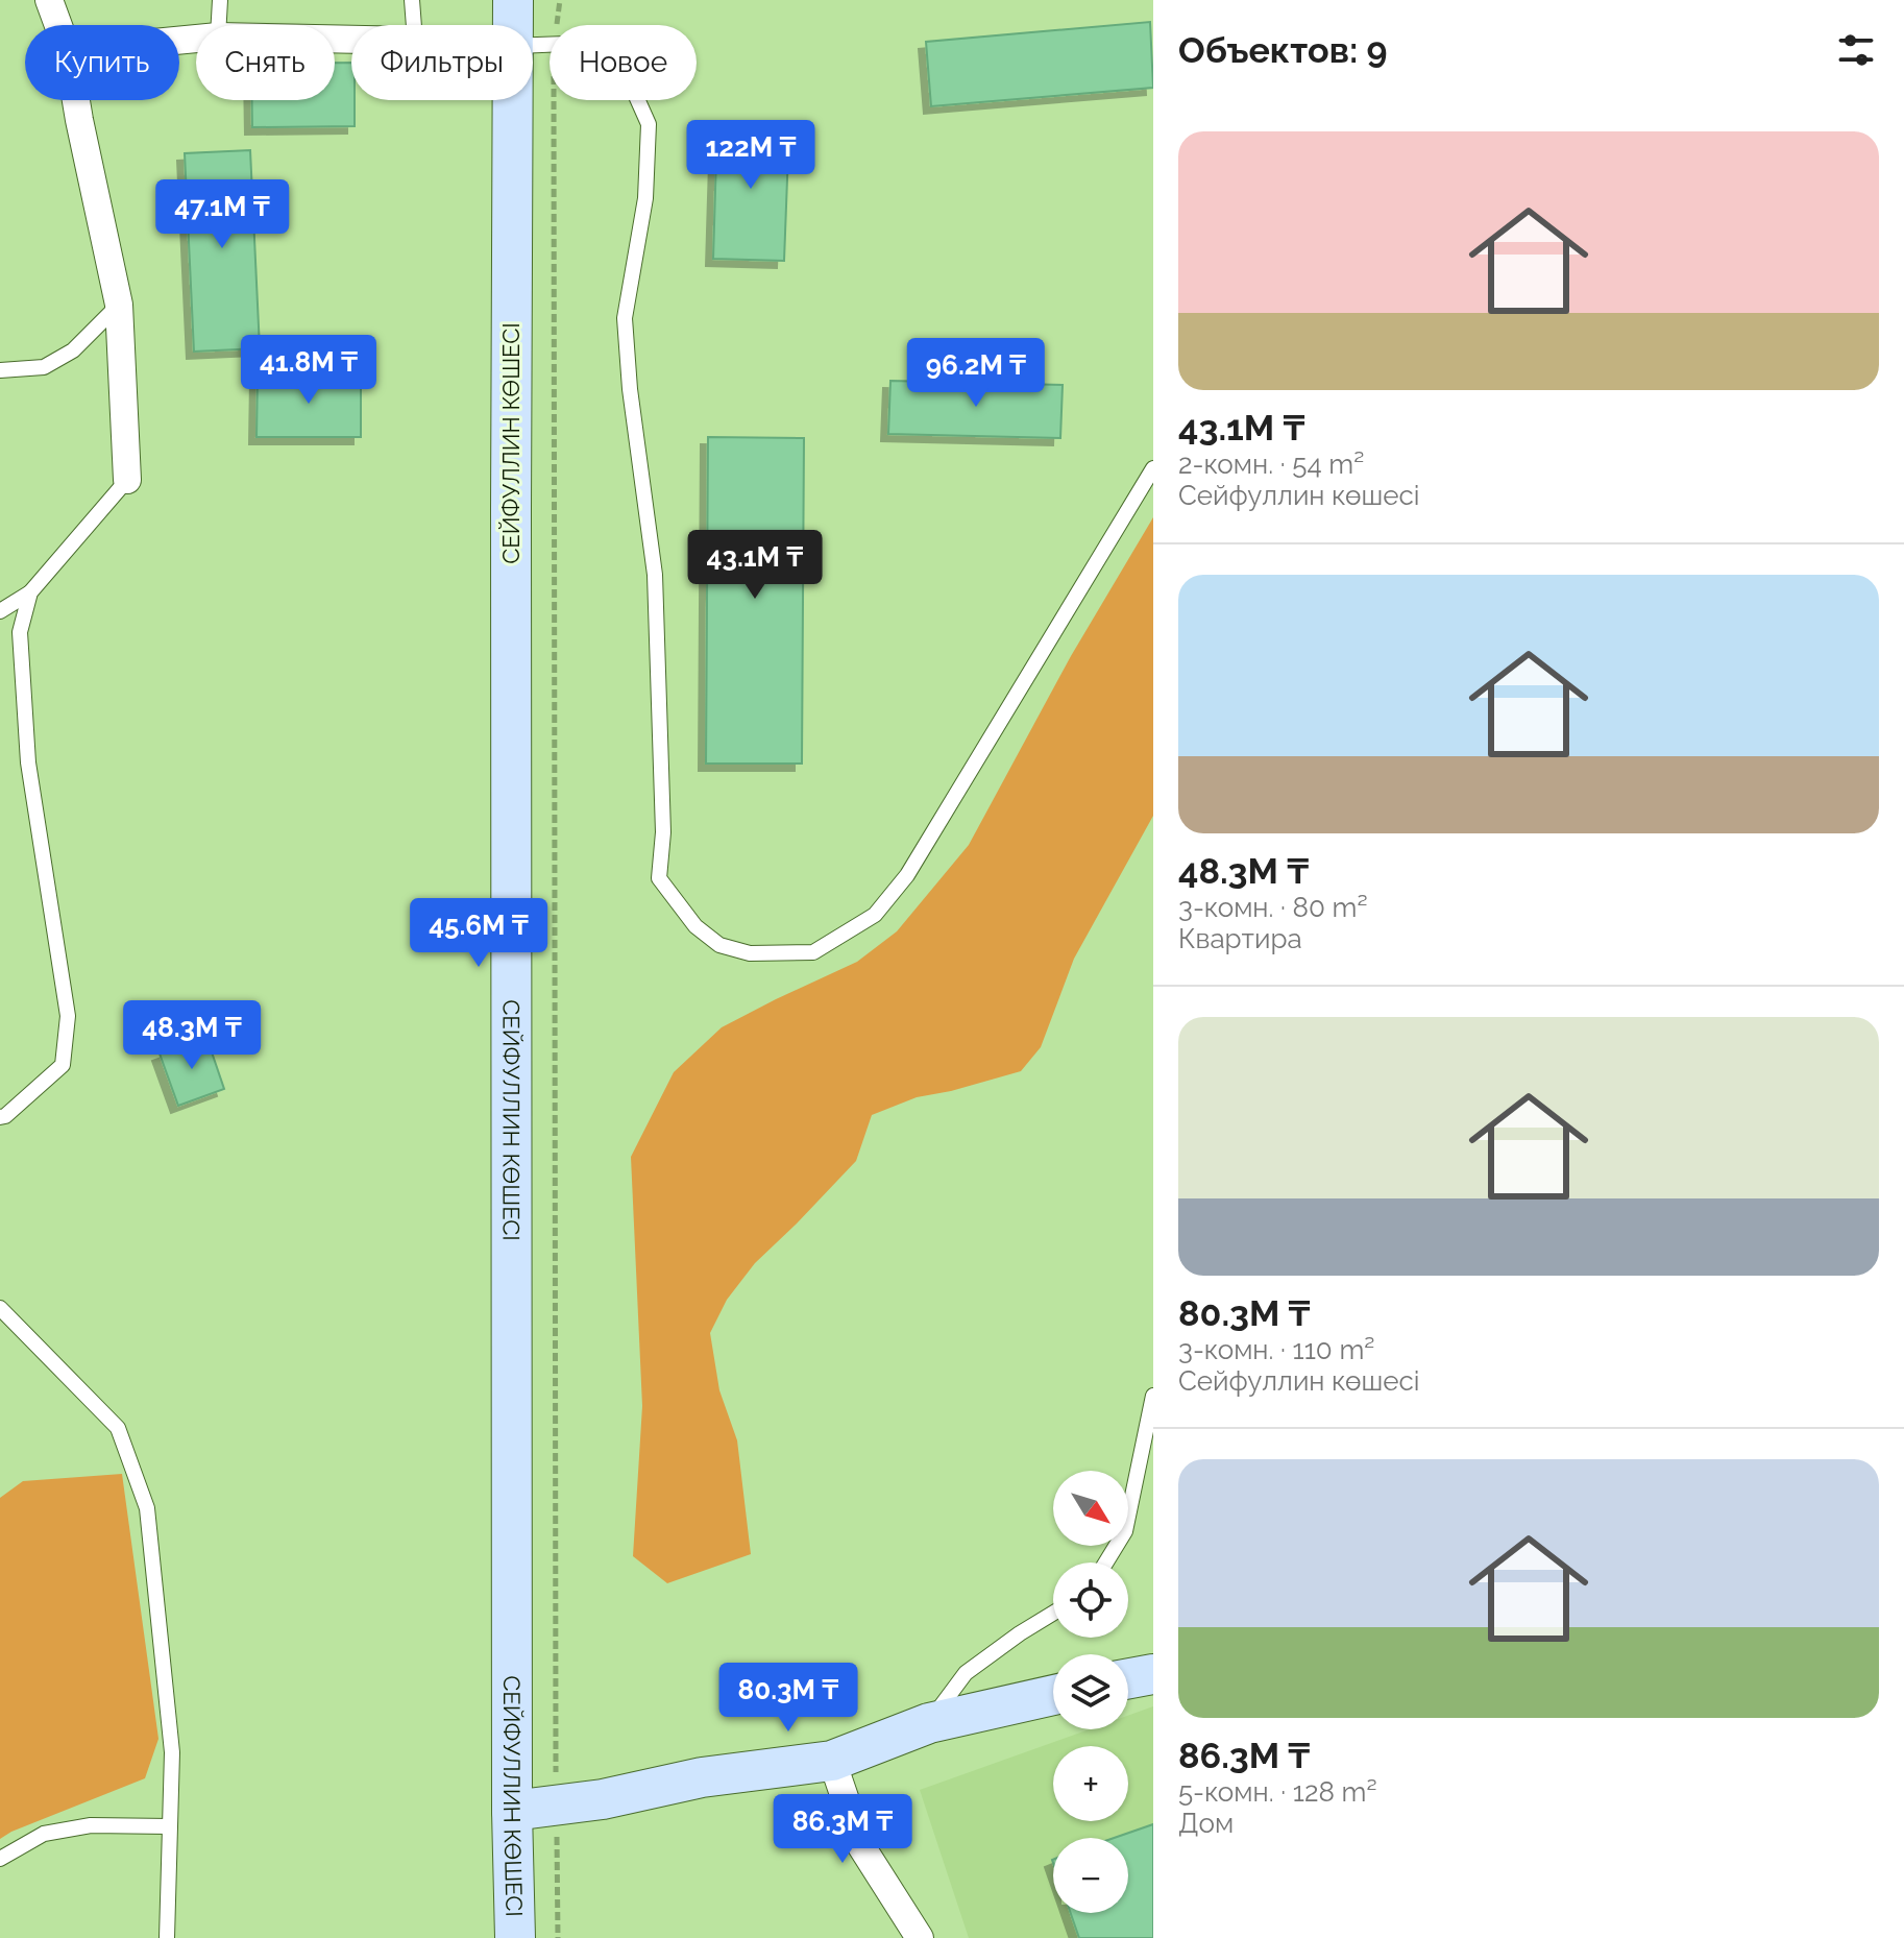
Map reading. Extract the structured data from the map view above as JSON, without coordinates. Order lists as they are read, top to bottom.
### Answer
{
  "streets": {
    "main road": ["СЕЙФУЛЛИН КӨШЕСІ"]
  },
  "north": "bottom right",
  "page": {
    "heading": "Объектов: 9",
    "chip": [
      "Купить",
      "Снять",
      "Фильтры",
      "Новое"
    ],
    "list": [
      {
        "name": "43.1M ₸",
        "note": "2-комн. · 54 m² · Сейфуллин көшесі"
      },
      {
        "name": "48.3M ₸",
        "note": "3-комн. · 80 m² · Квартира"
      },
      {
        "name": "80.3M ₸",
        "note": "3-комн. · 110 m² · Сейфуллин көшесі"
      },
      {
        "name": "86.3M ₸",
        "note": "5-комн. · 128 m² · Дом"
      }
    ],
    "price": [
      "122M ₸",
      "47.1M ₸",
      "41.8M ₸",
      "96.2M ₸",
      "43.1M ₸",
      "45.6M ₸",
      "48.3M ₸",
      "80.3M ₸",
      "86.3M ₸"
    ],
    "map_buttons": ["+", "−"]
  }
}
